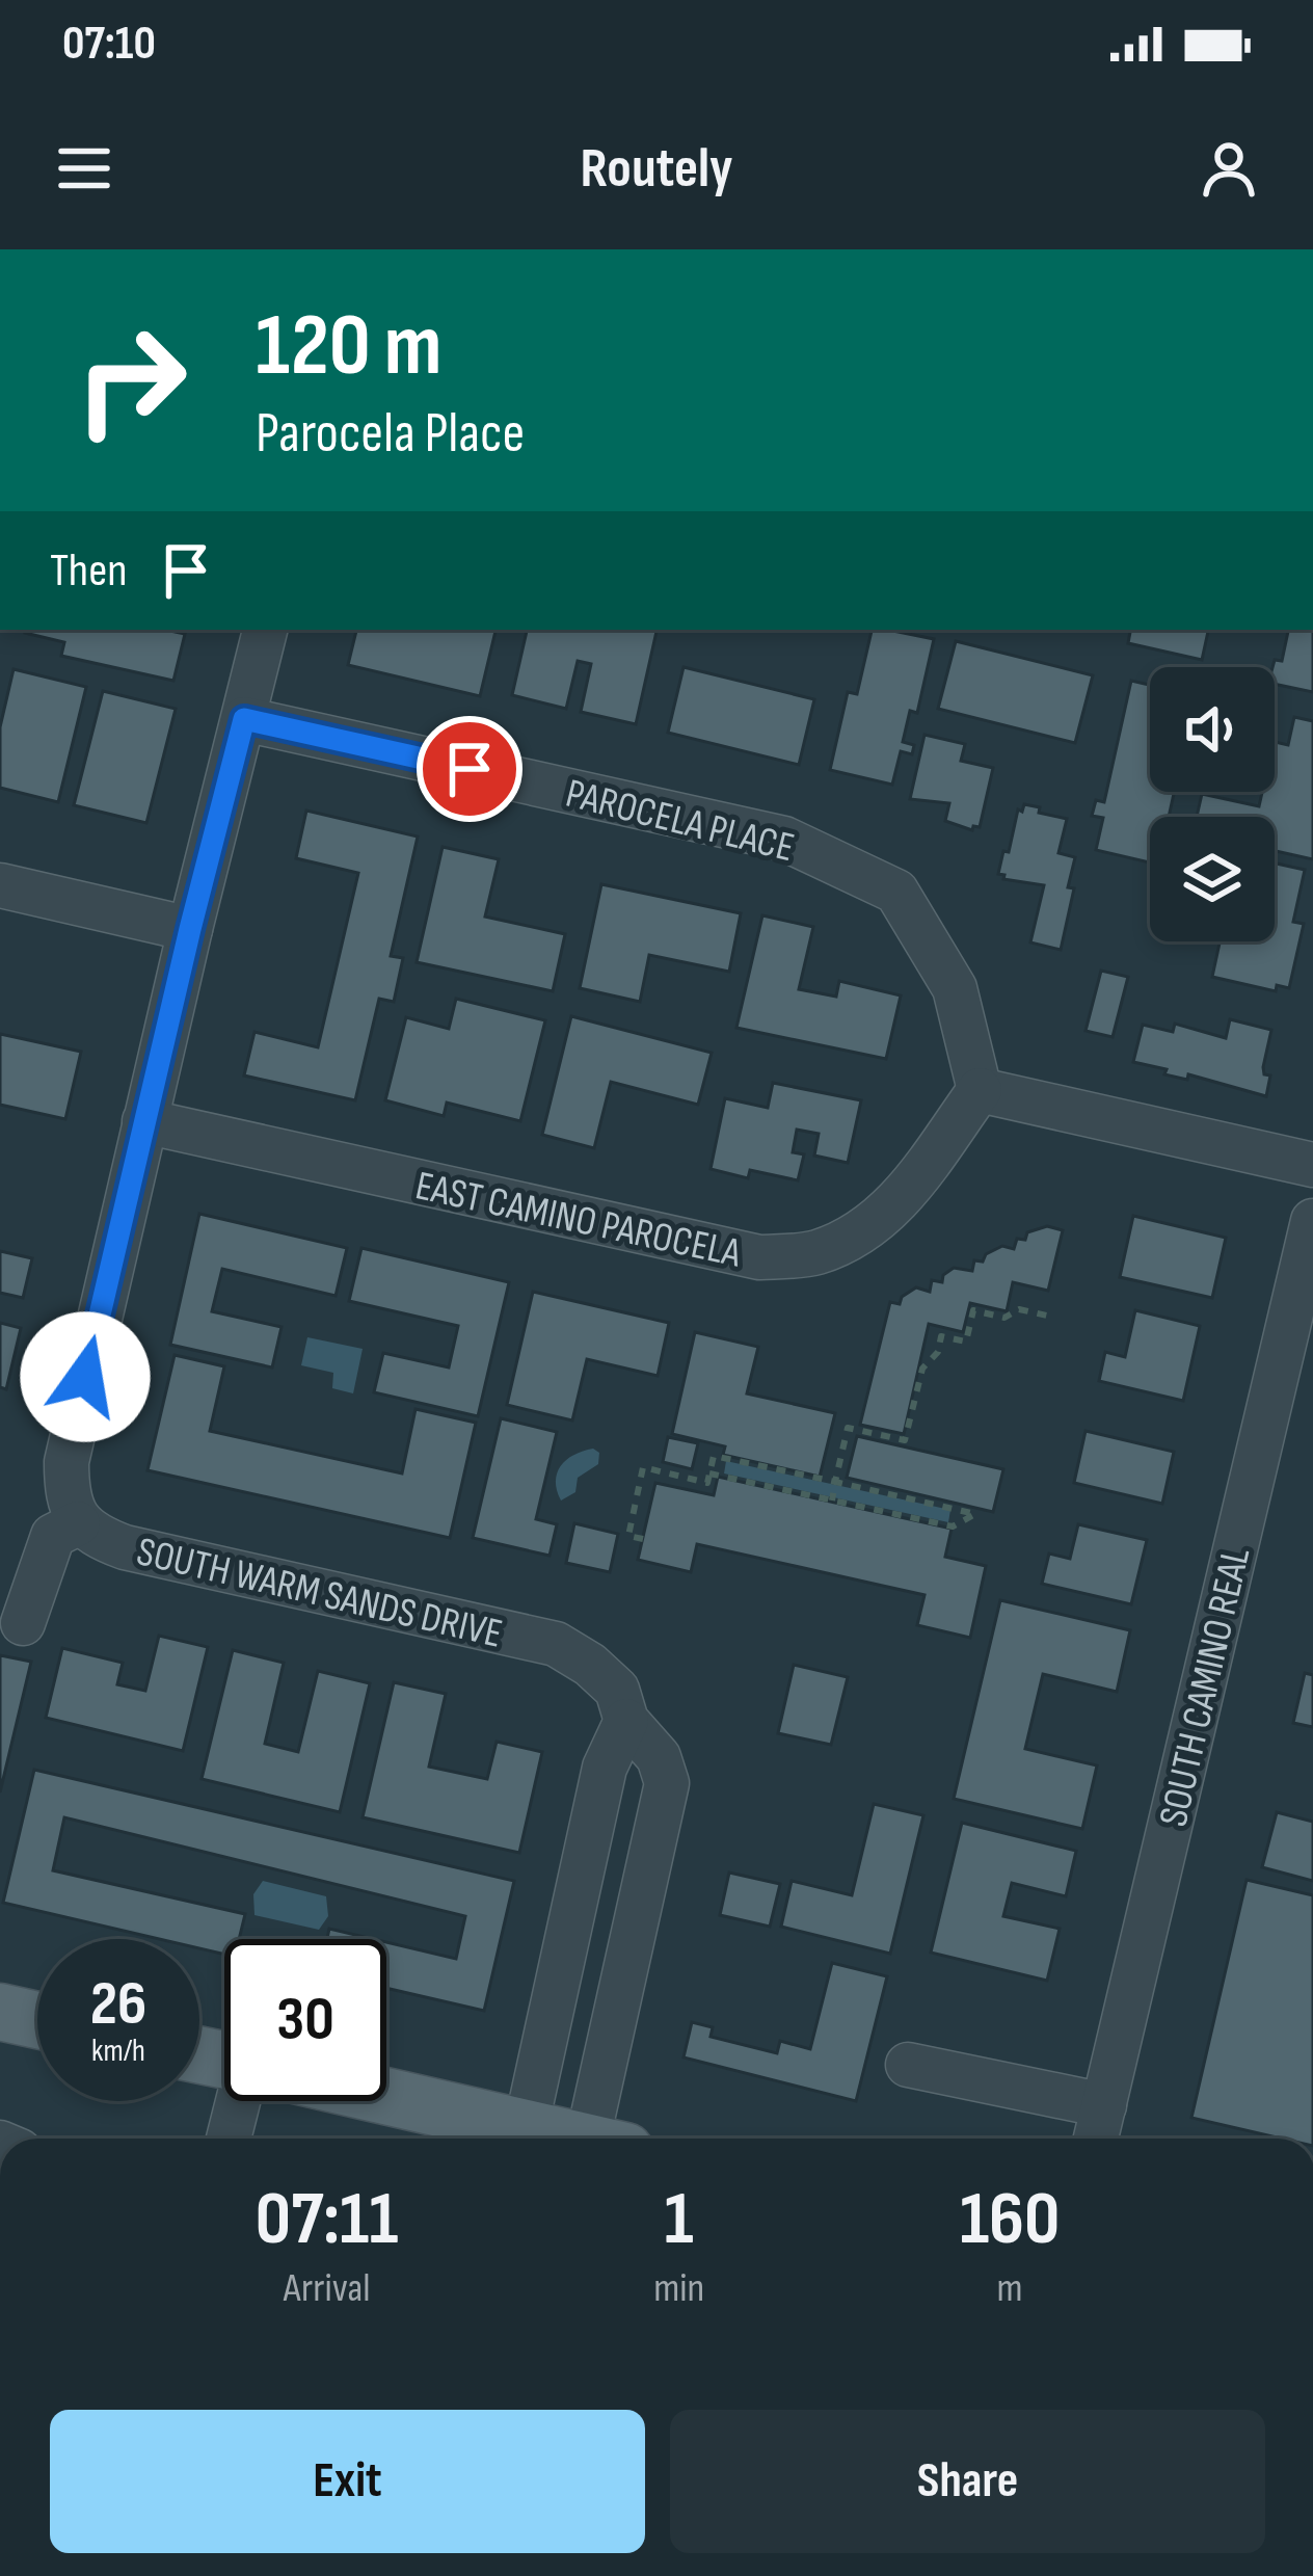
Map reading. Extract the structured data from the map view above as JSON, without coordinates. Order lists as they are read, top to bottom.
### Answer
{
  "streets": {
    "street": [
      "PAROCELA PLACE",
      "EAST CAMINO PAROCELA",
      "SOUTH WARM SANDS DRIVE",
      "SOUTH CAMINO REAL"
    ]
  },
  "crossings": [
    ["PAROCELA PLACE", "EAST CAMINO PAROCELA"]
  ],
  "page": {
    "status": "07:10",
    "header": "Routely",
    "turn": ["120 m", "Parocela Place"],
    "then": "Then",
    "speed": "26 km/h",
    "limit": "30",
    "eta": [
      "07:11",
      "Arrival",
      "1",
      "min",
      "160",
      "m"
    ],
    "buttons": ["Exit", "Share"]
  }
}
